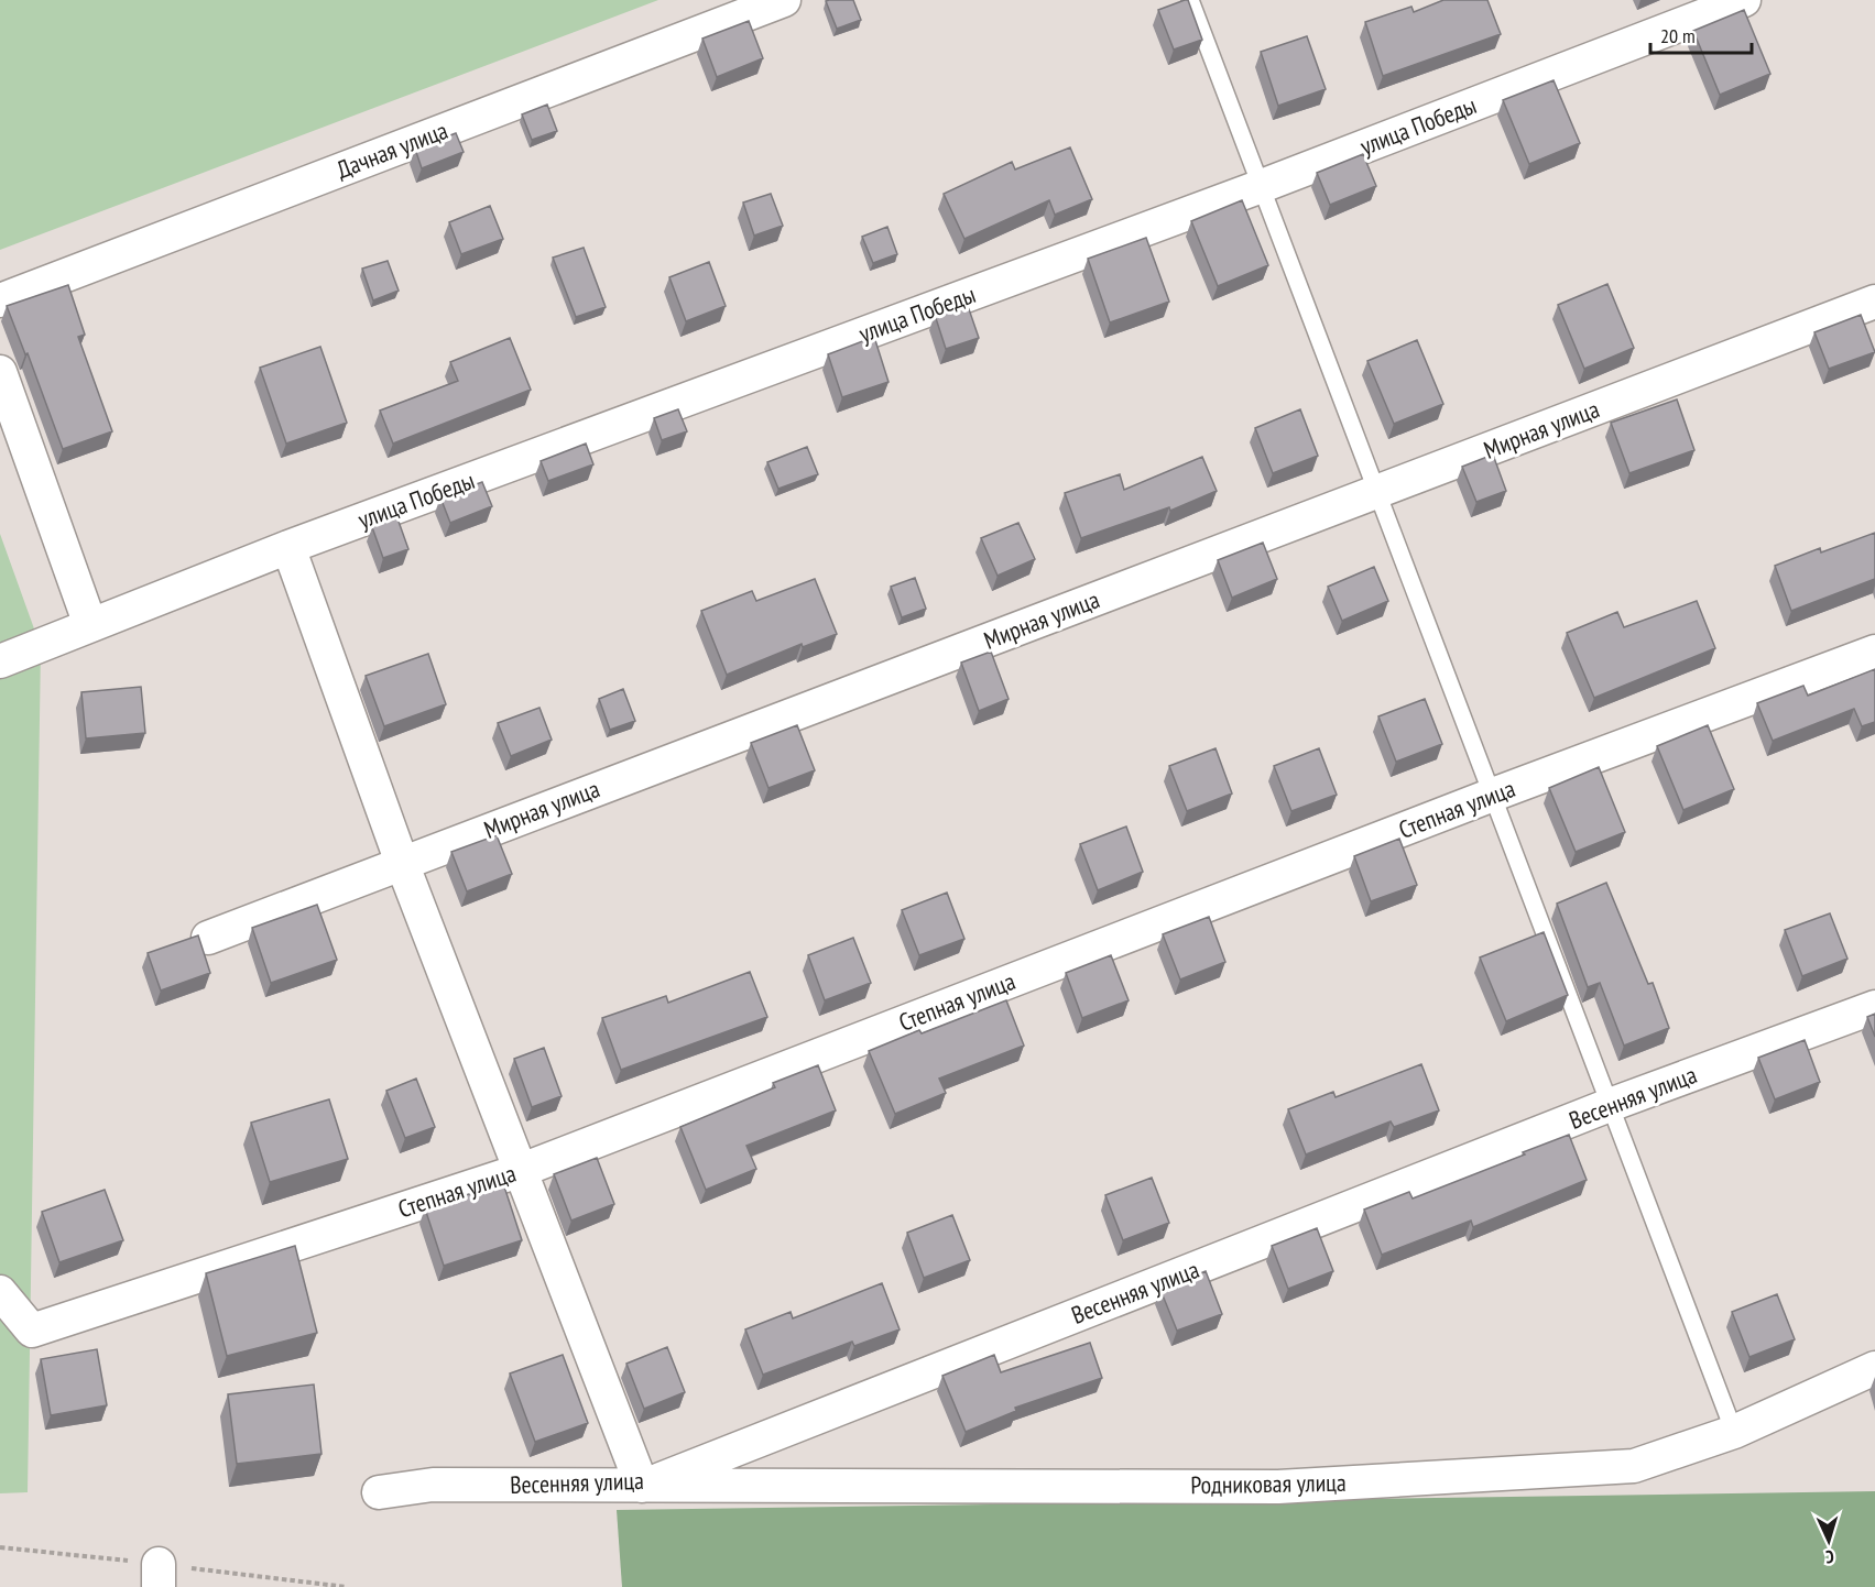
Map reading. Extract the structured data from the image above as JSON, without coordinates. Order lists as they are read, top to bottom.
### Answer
{
  "streets": {
    "street": [
      "улица Победы",
      "Дачная улица",
      "Мирная улица",
      "Степная улица",
      "Весенняя улица",
      "Родниковая улица"
    ]
  },
  "crossings": [
    ["Весенняя улица", "Родниковая улица"]
  ],
  "scale_bar": "20 m",
  "north": "bottom"
}
